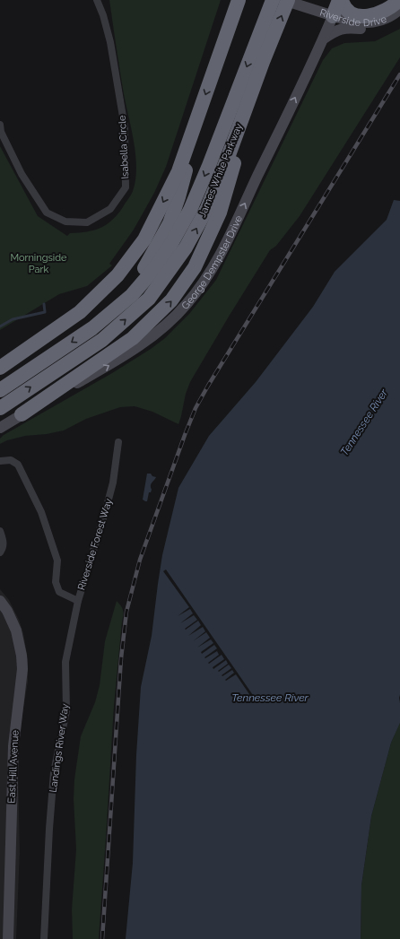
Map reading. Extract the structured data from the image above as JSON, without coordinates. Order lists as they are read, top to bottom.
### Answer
{
  "streets": {
    "highway": ["James White Parkway"],
    "main road": ["Riverside Drive", "George Dempster Drive", "East Hill Avenue"],
    "street": ["Isabella Circle", "Riverside Forest Way", "Landings River Way"]
  },
  "crossings": [
    ["Riverside Drive", "George Dempster Drive"],
    ["Riverside Forest Way", "Landings River Way"]
  ],
  "one_way": ["George Dempster Drive"],
  "water": ["Tennessee River"],
  "parks": ["Morningside Park"]
}
